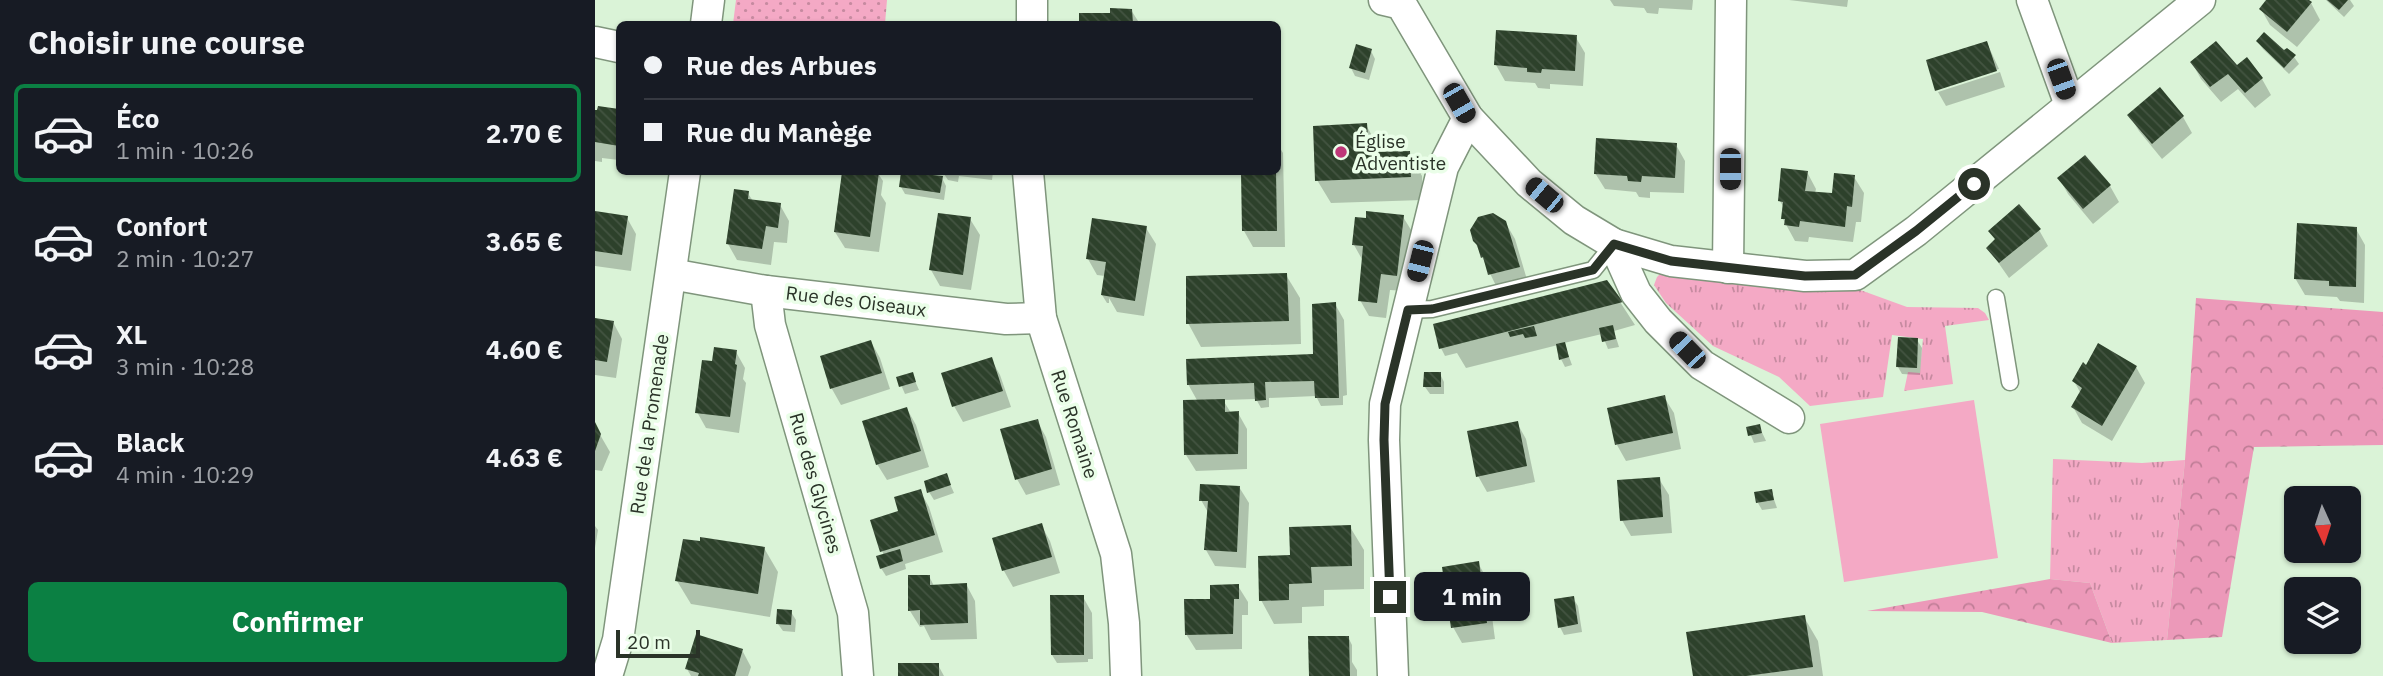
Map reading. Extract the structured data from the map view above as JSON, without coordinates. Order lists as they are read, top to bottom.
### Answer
{
  "streets": {
    "street": [
      "Rue des Oiseaux",
      "Rue de la Promenade",
      "Rue Romaine",
      "Rue des Glycines"
    ]
  },
  "crossings": [
    ["Rue des Oiseaux", "Rue de la Promenade"],
    ["Rue des Oiseaux", "Rue Romaine"],
    ["Rue des Oiseaux", "Rue des Glycines"]
  ],
  "places": ["Église Adventiste"],
  "scale_bar": "20 m",
  "north": "bottom",
  "page": {
    "heading": "Choisir une course",
    "banner": ["Rue des Arbues", "Rue du Manège"],
    "list": [
      {
        "name": "Éco",
        "note": "1 min · 10:26",
        "value": "2.70 €"
      },
      {
        "name": "Confort",
        "note": "2 min · 10:27",
        "value": "3.65 €"
      },
      {
        "name": "XL",
        "note": "3 min · 10:28",
        "value": "4.60 €"
      },
      {
        "name": "Black",
        "note": "4 min · 10:29",
        "value": "4.63 €"
      }
    ],
    "buttons": "Confirmer",
    "bubble": "1 min",
    "scale": "20 m"
  }
}
